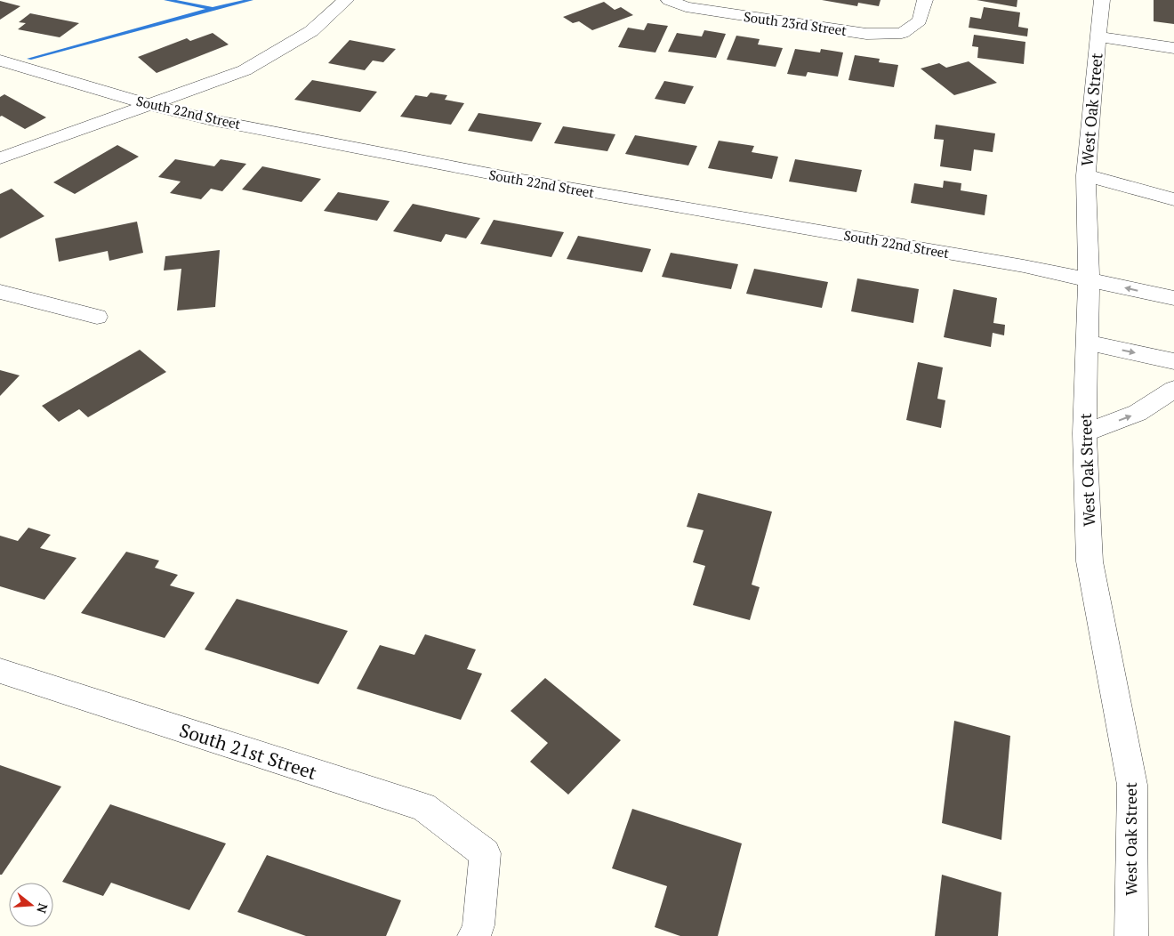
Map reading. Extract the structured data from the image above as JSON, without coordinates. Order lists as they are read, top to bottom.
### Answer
{
  "streets": {
    "street": [
      "South 23rd Street",
      "West Oak Street",
      "South 22nd Street",
      "South 21st Street"
    ]
  },
  "crossings": [
    ["West Oak Street", "South 22nd Street"]
  ],
  "north": "right"
}
